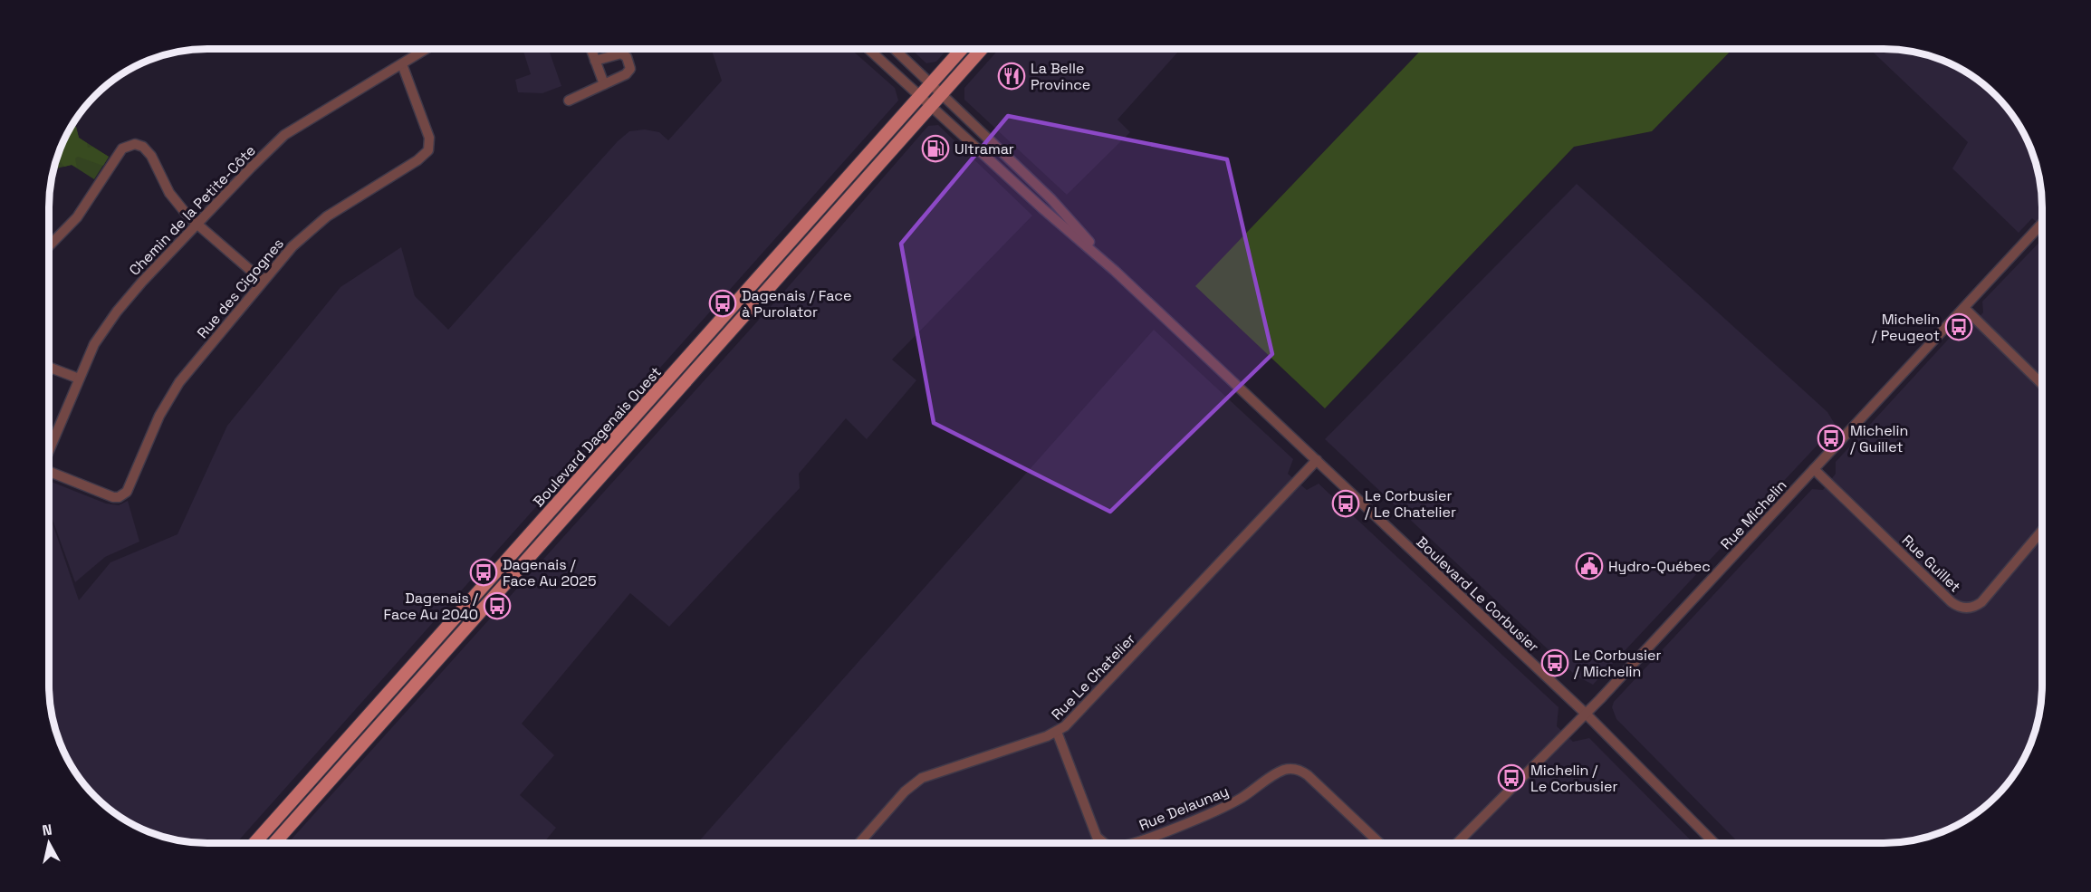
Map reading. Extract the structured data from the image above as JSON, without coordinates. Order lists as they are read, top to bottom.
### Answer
{
  "streets": {
    "main road": ["Boulevard Dagenais Ouest"],
    "street": [
      "Chemin de la Petite-Côte",
      "Rue des Cigognes",
      "Rue Michelin",
      "Rue Guillet",
      "Boulevard Le Corbusier",
      "Rue Le Chatelier",
      "Rue Delaunay"
    ]
  },
  "crossings": [
    ["Chemin de la Petite-Côte", "Rue des Cigognes"],
    ["Boulevard Dagenais Ouest", "Boulevard Le Corbusier"],
    ["Rue Michelin", "Rue Guillet"],
    ["Rue Michelin", "Boulevard Le Corbusier"],
    ["Boulevard Le Corbusier", "Rue Le Chatelier"],
    ["Rue Le Chatelier", "Rue Delaunay"]
  ],
  "places": {
    "restaurant": ["La Belle Province"],
    "fuel station": ["Ultramar"],
    "bus stop": [
      "Dagenais / Face à Purolator",
      "Michelin / Peugeot",
      "Michelin / Guillet",
      "Le Corbusier / Le Chatelier",
      "Dagenais / Face Au 2025",
      "Dagenais / Face Au 2040",
      "Le Corbusier / Michelin",
      "Michelin / Le Corbusier"
    ],
    "public building": ["Hydro-Québec"]
  },
  "north": "top"
}
